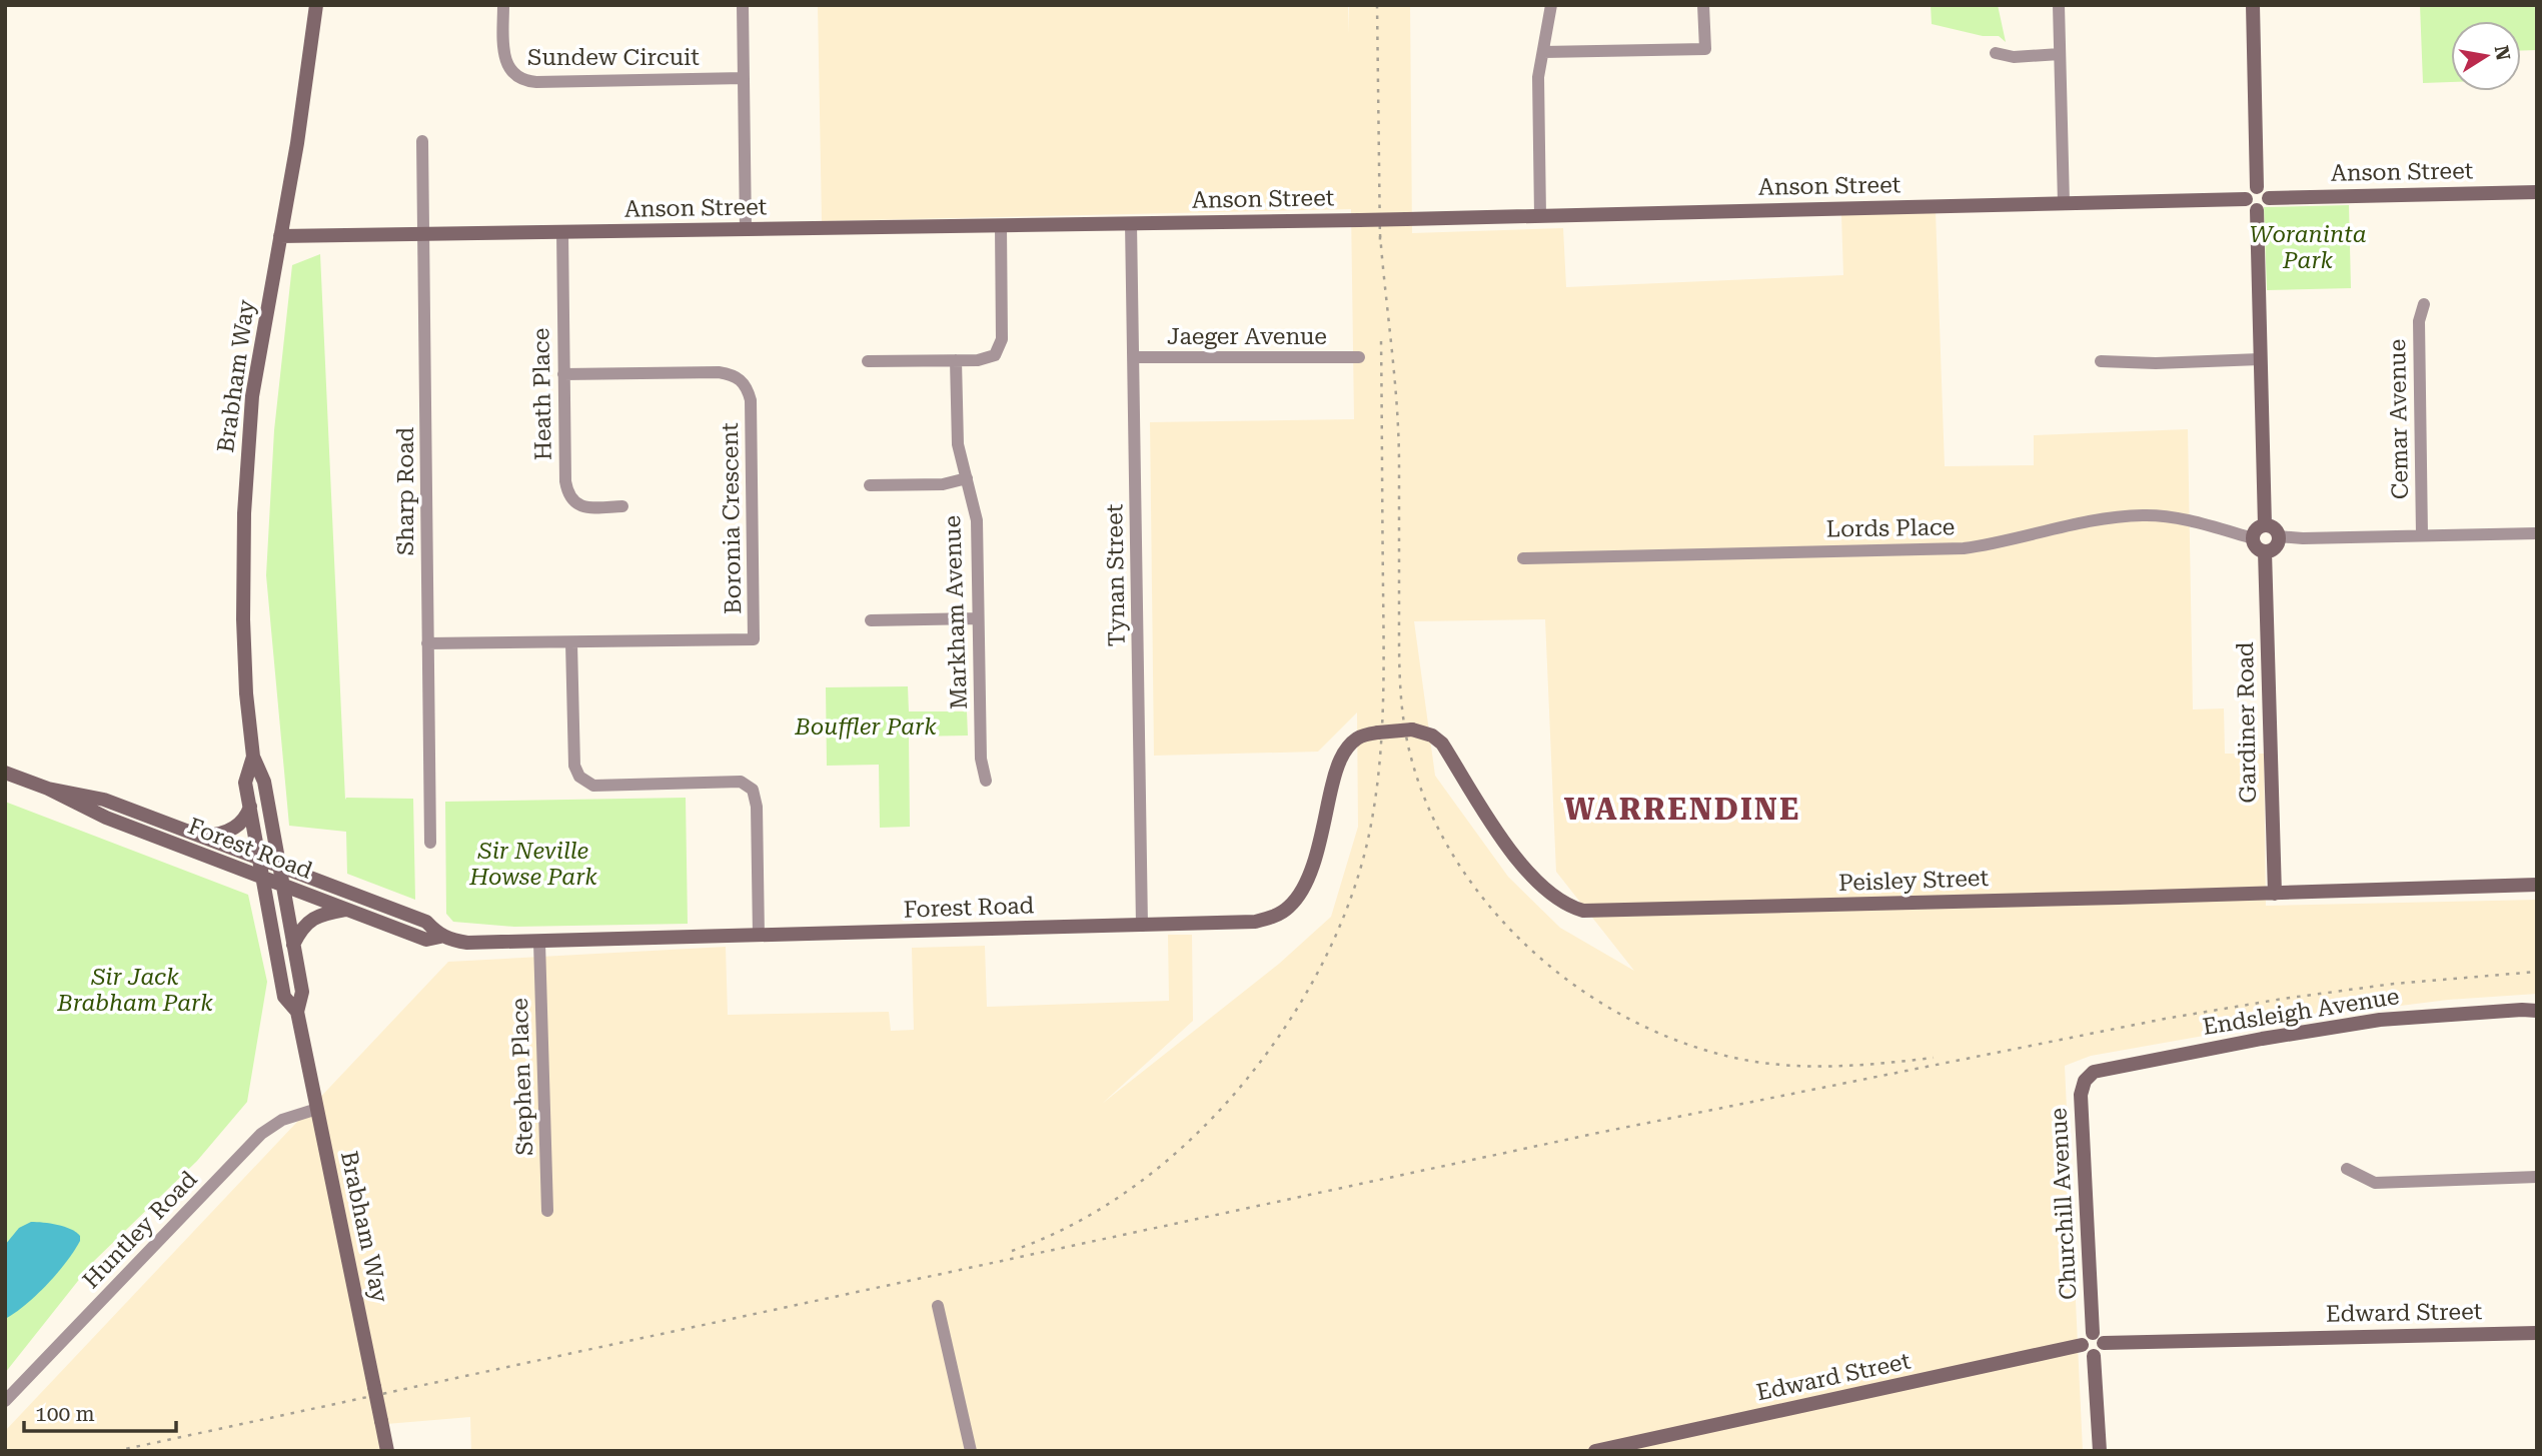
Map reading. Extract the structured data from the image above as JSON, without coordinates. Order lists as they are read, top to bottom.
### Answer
{
  "streets": {
    "street": [
      "Sundew Circuit",
      "Anson Street",
      "Jaeger Avenue",
      "Brabham Way",
      "Heath Place",
      "Cemar Avenue",
      "Sharp Road",
      "Boronia Crescent",
      "Lords Place",
      "Tynan Street",
      "Markham Avenue",
      "Gardiner Road",
      "Forest Road",
      "Peisley Street",
      "Endsleigh Avenue",
      "Stephen Place",
      "Churchill Avenue",
      "Huntley Road",
      "Edward Street"
    ]
  },
  "crossings": [
    ["Anson Street", "Brabham Way"],
    ["Anson Street", "Heath Place"],
    ["Anson Street", "Sharp Road"],
    ["Anson Street", "Tynan Street"],
    ["Jaeger Avenue", "Tynan Street"],
    ["Brabham Way", "Forest Road"],
    ["Brabham Way", "Huntley Road"],
    ["Heath Place", "Boronia Crescent"],
    ["Sharp Road", "Boronia Crescent"],
    ["Lords Place", "Gardiner Road"],
    ["Tynan Street", "Forest Road"],
    ["Gardiner Road", "Peisley Street"],
    ["Forest Road", "Peisley Street"],
    ["Forest Road", "Stephen Place"],
    ["Endsleigh Avenue", "Churchill Avenue"],
    ["Churchill Avenue", "Edward Street"]
  ],
  "districts": ["WARRENDINE"],
  "parks": [
    "Woraninta Park",
    "Bouffler Park",
    "Sir Neville Howse Park",
    "Sir Jack Brabham Park"
  ],
  "scale_bar": "100 m",
  "north": "right"
}
